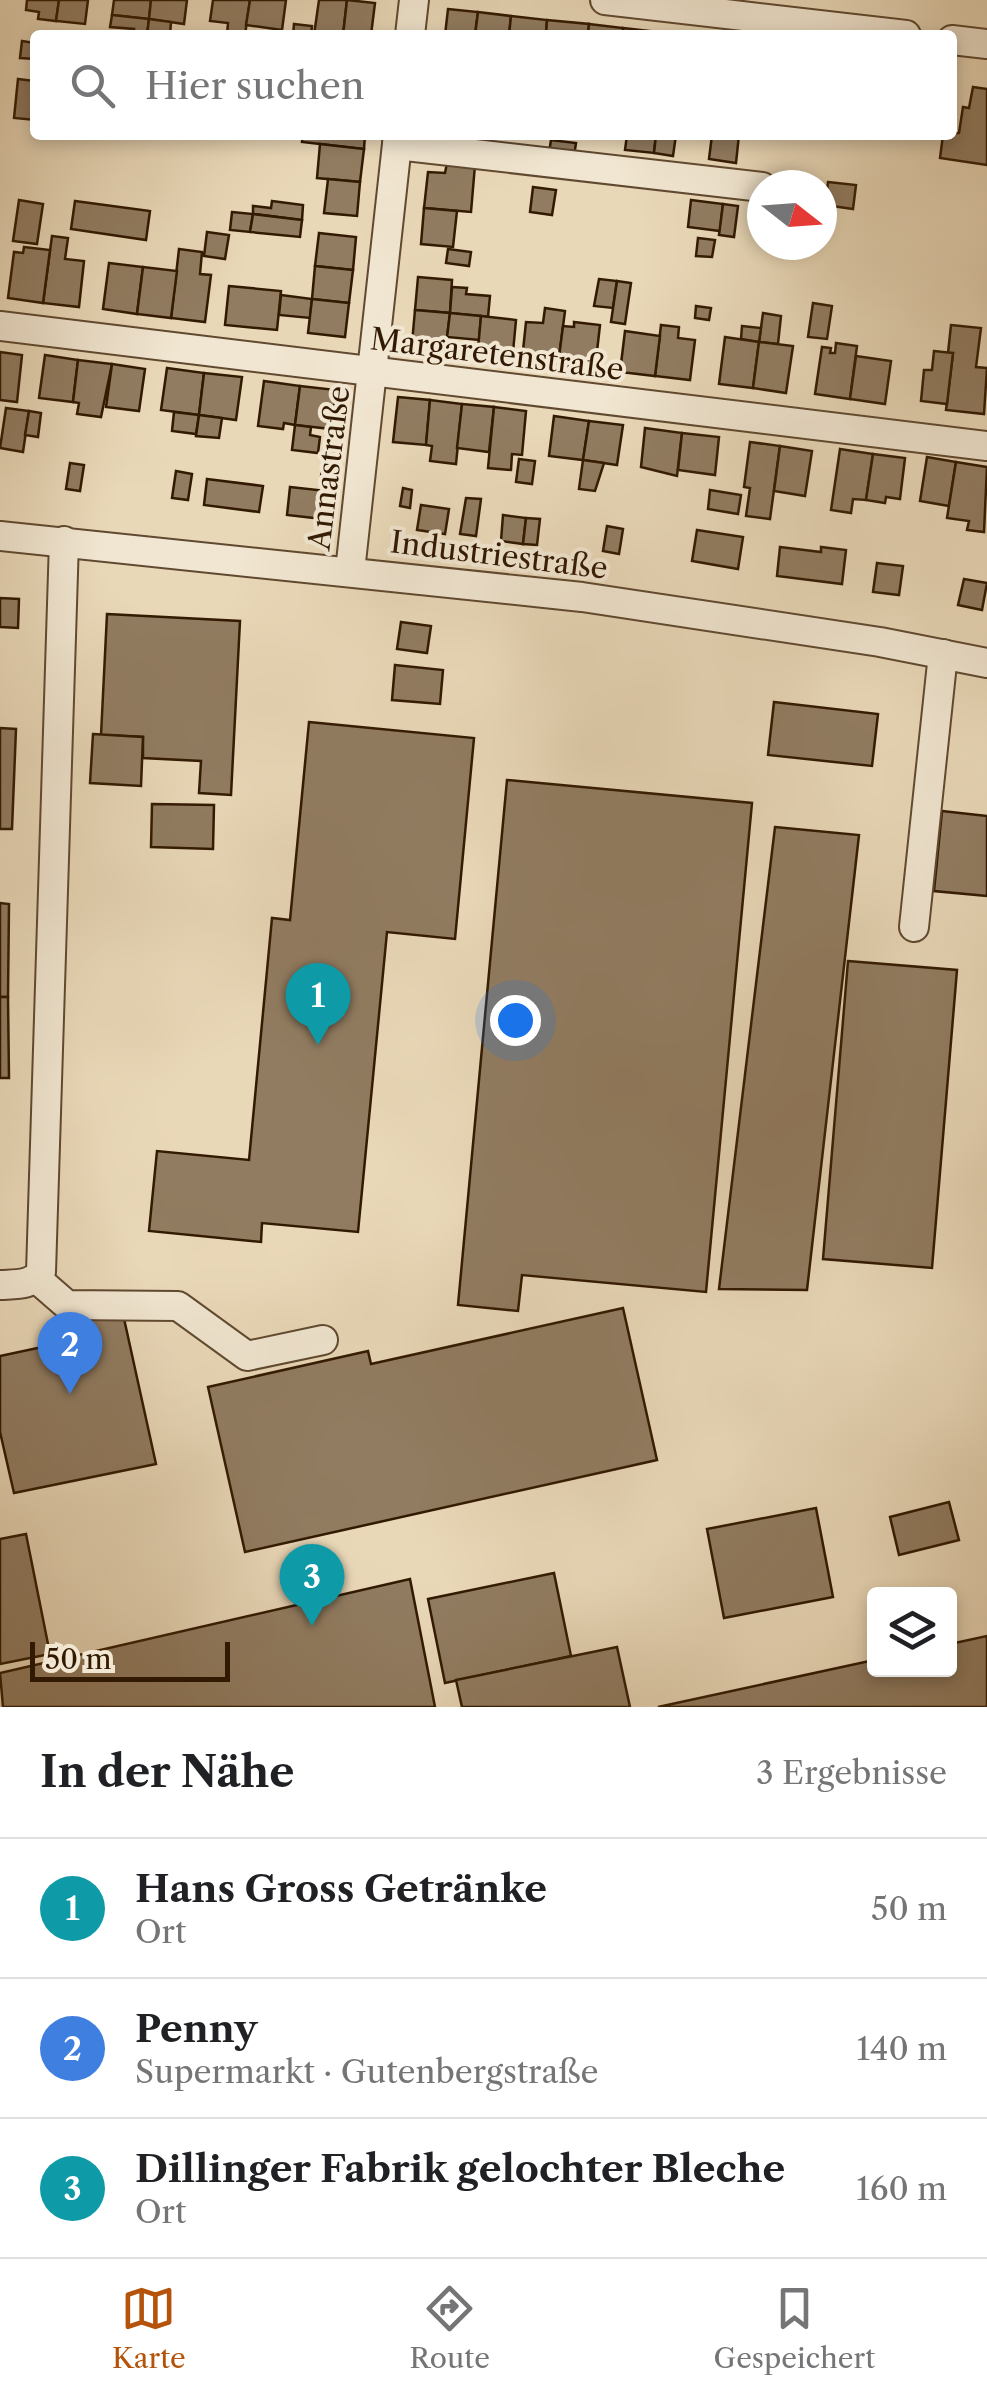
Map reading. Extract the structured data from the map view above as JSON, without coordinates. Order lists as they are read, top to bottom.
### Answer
{
  "streets": {
    "street": ["Margaretenstraße", "Annastraße", "Industriestraße"]
  },
  "crossings": [
    ["Margaretenstraße", "Annastraße"],
    ["Annastraße", "Industriestraße"]
  ],
  "scale_bar": "50 m",
  "north": "right",
  "page": {
    "search": "Hier suchen",
    "pins": ["1", "2", "3"],
    "scale": "50 m",
    "heading": ["In der Nähe", "3 Ergebnisse"],
    "list": [
      {
        "mark": "1",
        "name": "Hans Gross Getränke",
        "note": "Ort",
        "value": "50 m"
      },
      {
        "mark": "2",
        "name": "Penny",
        "note": "Supermarkt · Gutenbergstraße",
        "value": "140 m"
      },
      {
        "mark": "3",
        "name": "Dillinger Fabrik gelochter Bleche",
        "note": "Ort",
        "value": "160 m"
      }
    ],
    "nav": ["Karte", "Route", "Gespeichert"]
  }
}
